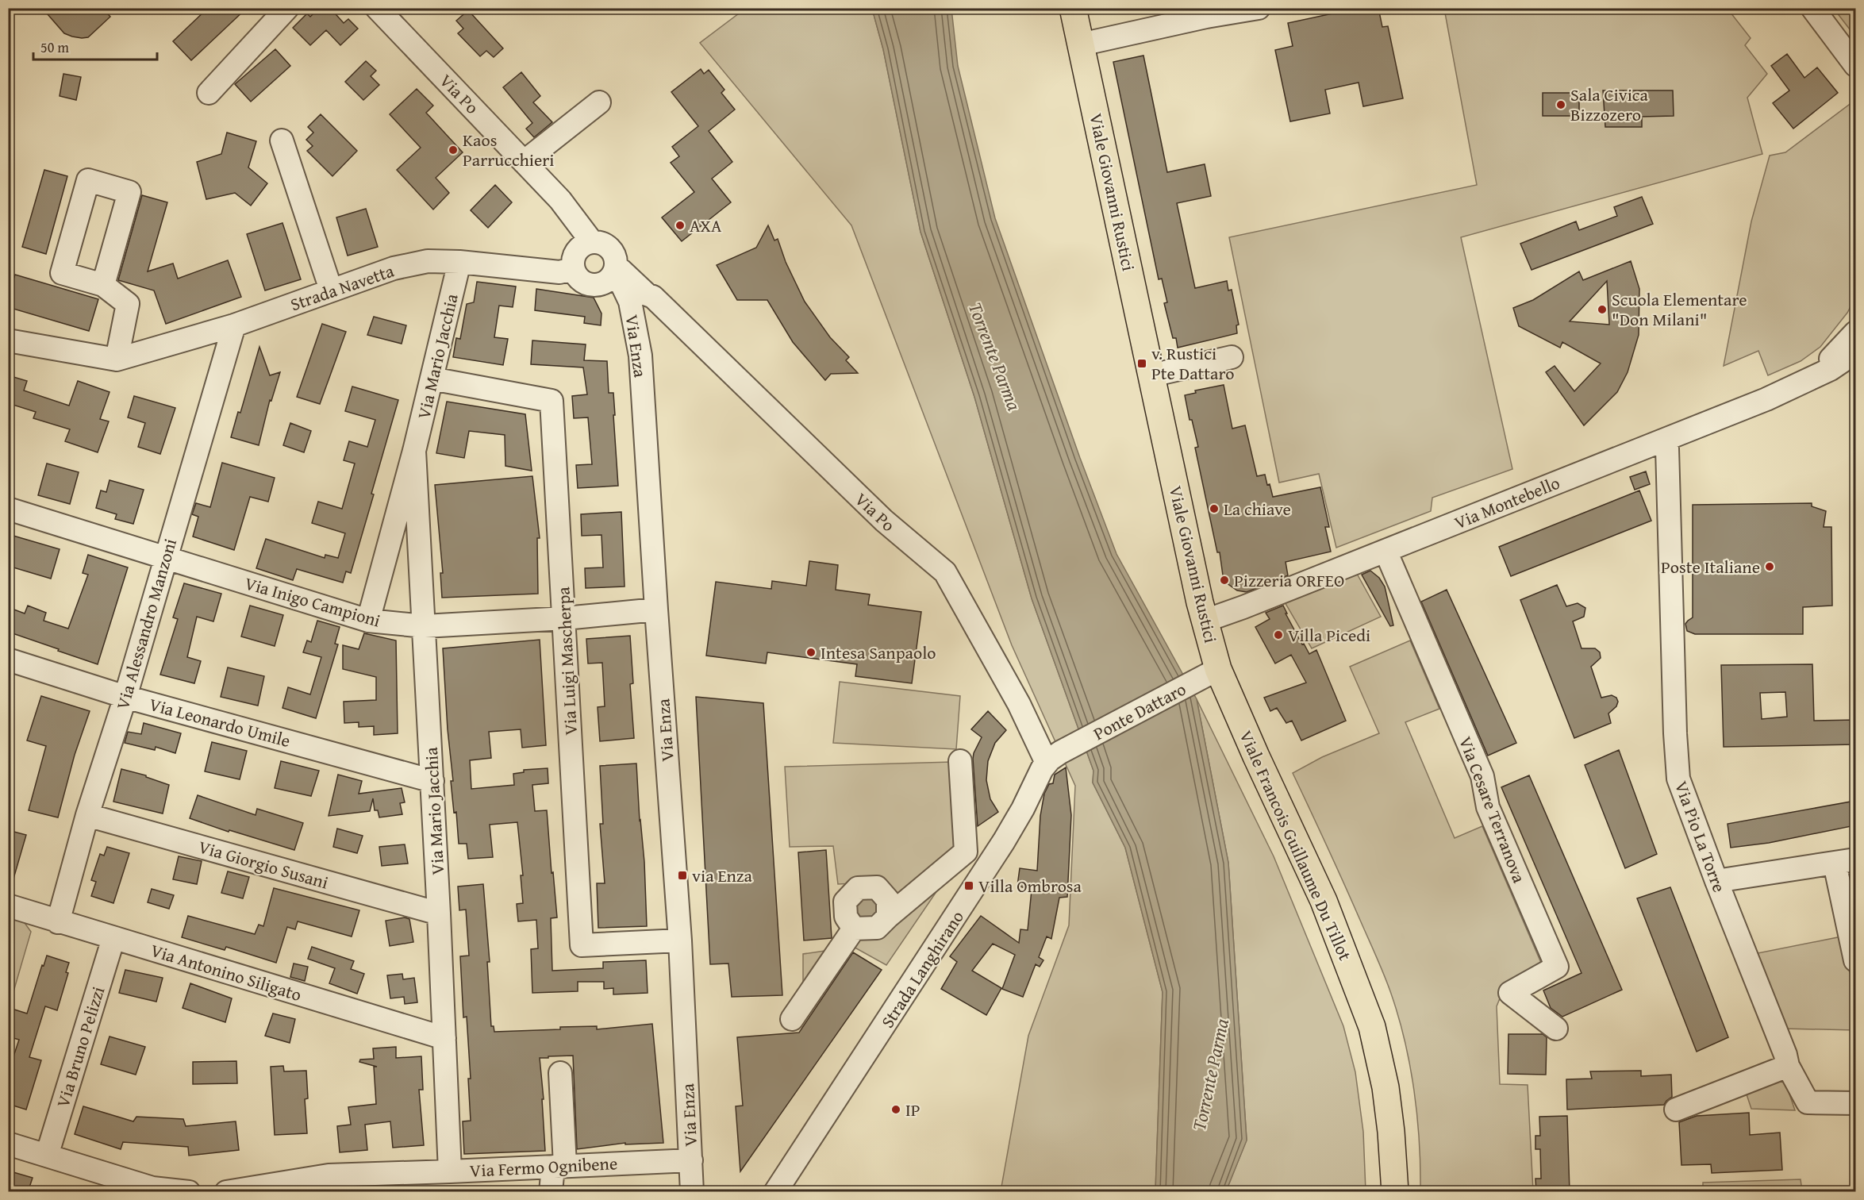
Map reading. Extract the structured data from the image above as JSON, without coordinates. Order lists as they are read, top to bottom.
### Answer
{
  "streets": {
    "main road": ["Viale Giovanni Rustici", "Viale Francois Guillaume Du Tillot"],
    "street": [
      "Via Po",
      "Strada Navetta",
      "Via Enza",
      "Via Mario Jacchia",
      "Via Montebello",
      "Via Inigo Campioni",
      "Via Alessandro Manzoni",
      "Via Luigi Mascherpa",
      "Ponte Dattaro",
      "Via Leonardo Umile",
      "Via Cesare Terranova",
      "Via Pio La Torre",
      "Via Giorgio Susani",
      "Strada Langhirano",
      "Via Antonino Siligato",
      "Via Bruno Pelizzi",
      "Via Fermo Ognibene"
    ]
  },
  "crossings": [
    ["Via Po", "Strada Navetta"],
    ["Via Po", "Via Enza"],
    ["Via Po", "Ponte Dattaro"],
    ["Via Po", "Strada Langhirano"],
    ["Viale Giovanni Rustici", "Via Montebello"],
    ["Viale Giovanni Rustici", "Ponte Dattaro"],
    ["Viale Giovanni Rustici", "Viale Francois Guillaume Du Tillot"],
    ["Strada Navetta", "Via Mario Jacchia"],
    ["Strada Navetta", "Via Alessandro Manzoni"],
    ["Via Enza", "Via Inigo Campioni"],
    ["Via Enza", "Via Luigi Mascherpa"],
    ["Via Enza", "Via Fermo Ognibene"],
    ["Via Mario Jacchia", "Via Inigo Campioni"],
    ["Via Mario Jacchia", "Via Luigi Mascherpa"],
    ["Via Mario Jacchia", "Via Leonardo Umile"],
    ["Via Mario Jacchia", "Via Giorgio Susani"],
    ["Via Mario Jacchia", "Via Antonino Siligato"],
    ["Via Mario Jacchia", "Via Fermo Ognibene"],
    ["Via Montebello", "Via Cesare Terranova"],
    ["Via Montebello", "Via Pio La Torre"],
    ["Via Inigo Campioni", "Via Alessandro Manzoni"],
    ["Via Inigo Campioni", "Via Luigi Mascherpa"],
    ["Via Alessandro Manzoni", "Via Leonardo Umile"],
    ["Via Alessandro Manzoni", "Via Giorgio Susani"],
    ["Via Alessandro Manzoni", "Via Antonino Siligato"],
    ["Ponte Dattaro", "Viale Francois Guillaume Du Tillot"],
    ["Ponte Dattaro", "Strada Langhirano"],
    ["Via Antonino Siligato", "Via Bruno Pelizzi"]
  ],
  "water": ["Torrente Parma"],
  "places": {
    "other": [
      "Sala Civica Bizzozero",
      "Kaos Parrucchieri",
      "AXA",
      "Scuola Elementare \"Don Milani\"",
      "La chiave",
      "Poste Italiane",
      "Pizzeria ORFEO",
      "Villa Picedi",
      "Intesa Sanpaolo",
      "IP"
    ],
    "transit": ["v. Rustici Pte Dattaro", "via Enza", "Villa Ombrosa"]
  },
  "scale_bar": "50 m"
}
